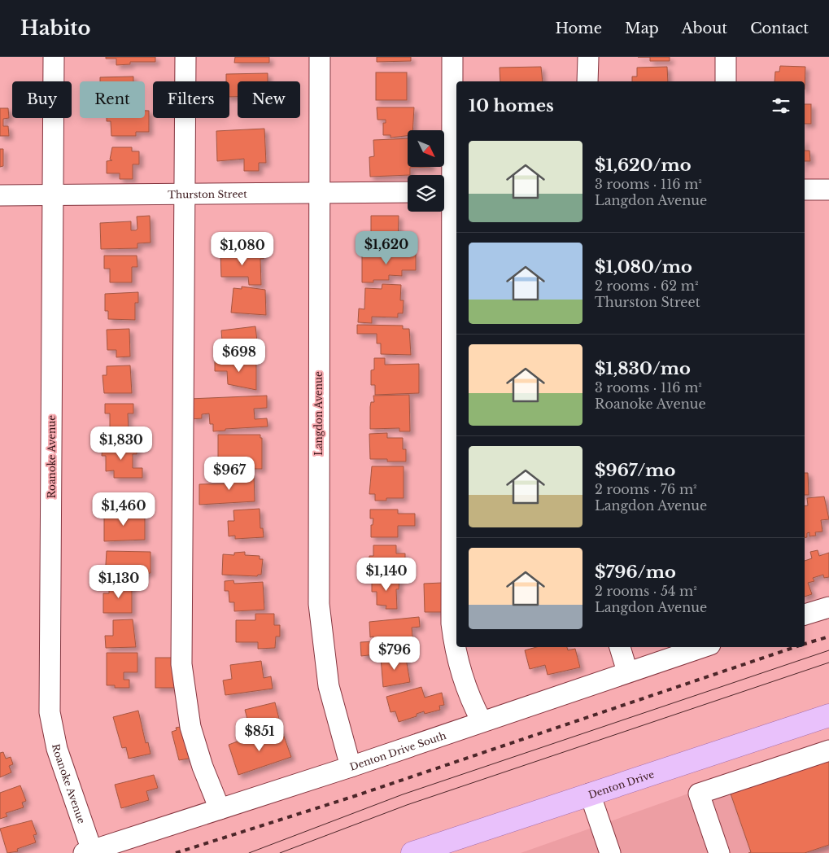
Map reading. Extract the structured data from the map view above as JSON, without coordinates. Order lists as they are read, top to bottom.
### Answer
{
  "streets": {
    "main road": ["Denton Drive"],
    "street": [
      "Thurston Street",
      "Langdon Avenue",
      "Roanoke Avenue",
      "Denton Drive South"
    ]
  },
  "crossings": [
    ["Thurston Street", "Langdon Avenue"],
    ["Thurston Street", "Roanoke Avenue"],
    ["Langdon Avenue", "Denton Drive South"],
    ["Roanoke Avenue", "Denton Drive South"]
  ],
  "north": "bottom right",
  "page": {
    "header": "Habito",
    "nav": [
      "Home",
      "Map",
      "About",
      "Contact"
    ],
    "chip": [
      "Buy",
      "Rent",
      "Filters",
      "New"
    ],
    "heading": "10 homes",
    "list": [
      {
        "name": "$1,620/mo",
        "note": "3 rooms · 116 m² · Langdon Avenue"
      },
      {
        "name": "$1,080/mo",
        "note": "2 rooms · 62 m² · Thurston Street"
      },
      {
        "name": "$1,830/mo",
        "note": "3 rooms · 116 m² · Roanoke Avenue"
      },
      {
        "name": "$967/mo",
        "note": "2 rooms · 76 m² · Langdon Avenue"
      },
      {
        "name": "$796/mo",
        "note": "2 rooms · 54 m² · Langdon Avenue"
      }
    ],
    "price": [
      "$1,620",
      "$1,080",
      "$698",
      "$1,830",
      "$967",
      "$1,460",
      "$1,140",
      "$1,130",
      "$796",
      "$851"
    ]
  }
}
